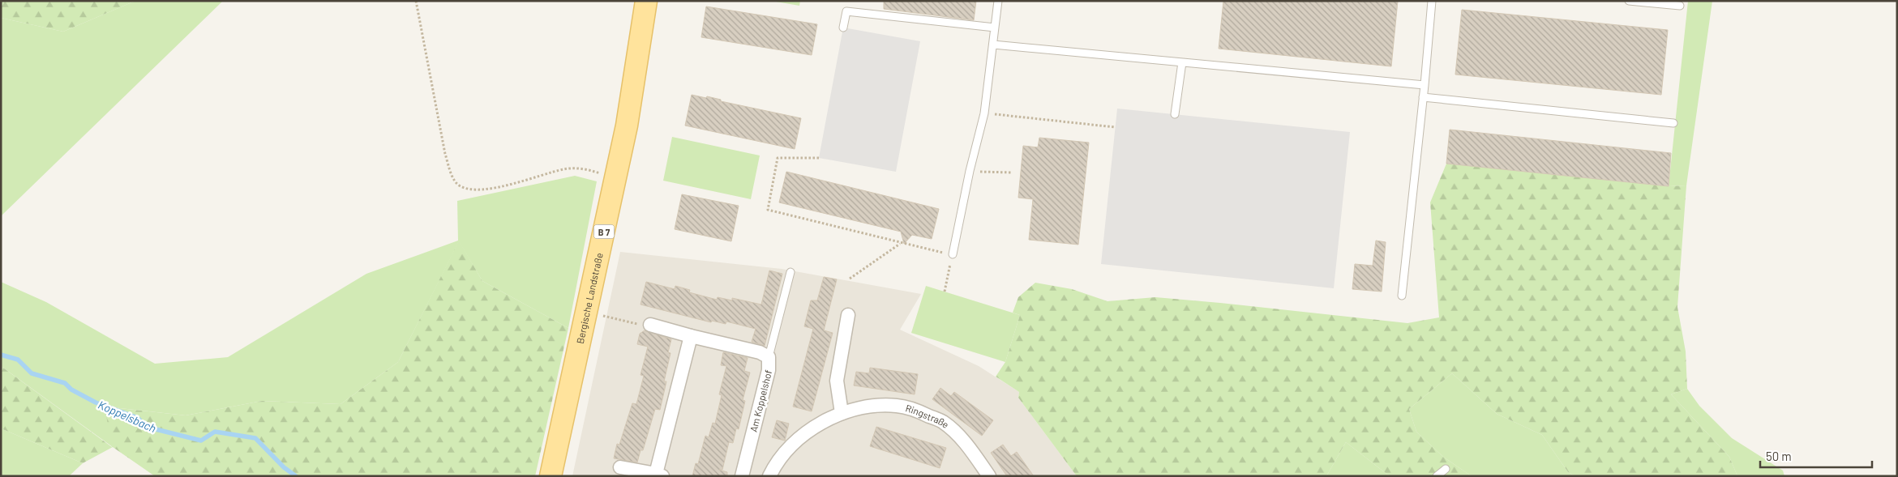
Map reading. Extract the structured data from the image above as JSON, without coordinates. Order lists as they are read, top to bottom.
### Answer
{
  "streets": {
    "main road": ["B 7", "Bergische Landstraße"],
    "street": ["Am Koppelshof", "Ringstraße"]
  },
  "water": ["Koppelsbach"],
  "scale_bar": "50 m"
}
